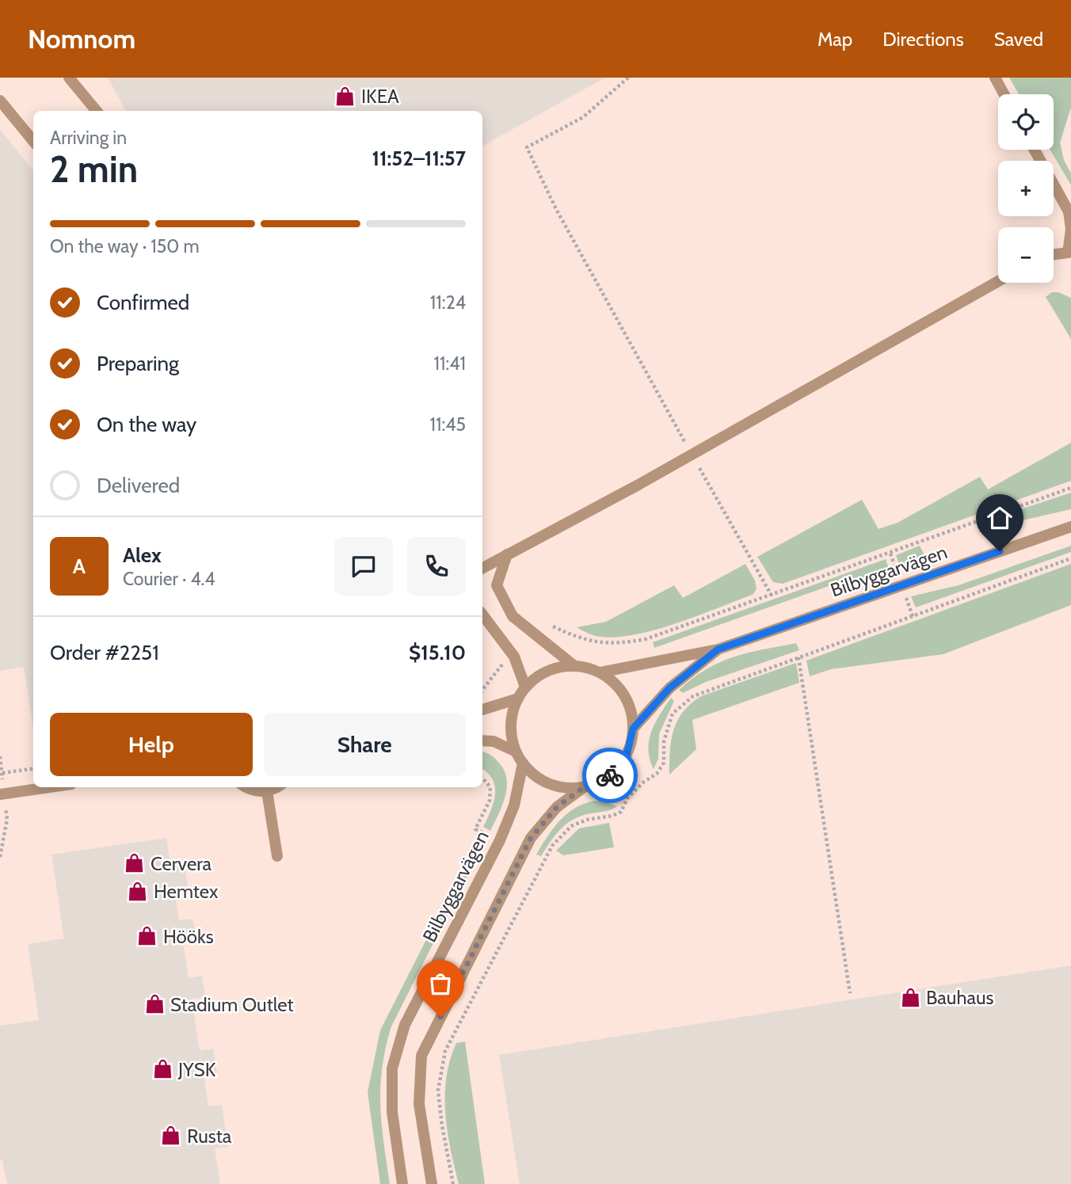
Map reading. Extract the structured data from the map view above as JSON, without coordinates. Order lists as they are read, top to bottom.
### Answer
{
  "streets": {
    "street": ["Bilbyggarvägen"]
  },
  "places": {
    "shop": [
      "IKEA",
      "Cervera",
      "Hemtex",
      "Hööks",
      "Bauhaus",
      "Stadium Outlet",
      "JYSK",
      "Rusta"
    ]
  },
  "page": {
    "header": "Nomnom",
    "nav": ["Map", "Directions", "Saved"],
    "map_buttons": ["+", "−"],
    "heading": ["2 min", "Arriving in", "11:52–11:57"],
    "panel": [
      "Alex",
      "Courier · 4.4",
      "Order #2251",
      "$15.10"
    ],
    "bar": "On the way · 150 m",
    "list": [
      ["Confirmed", "11:24"],
      ["Preparing", "11:41"],
      ["On the way", "11:45"],
      "Delivered"
    ],
    "round": "A",
    "buttons": ["Help", "Share"]
  }
}
